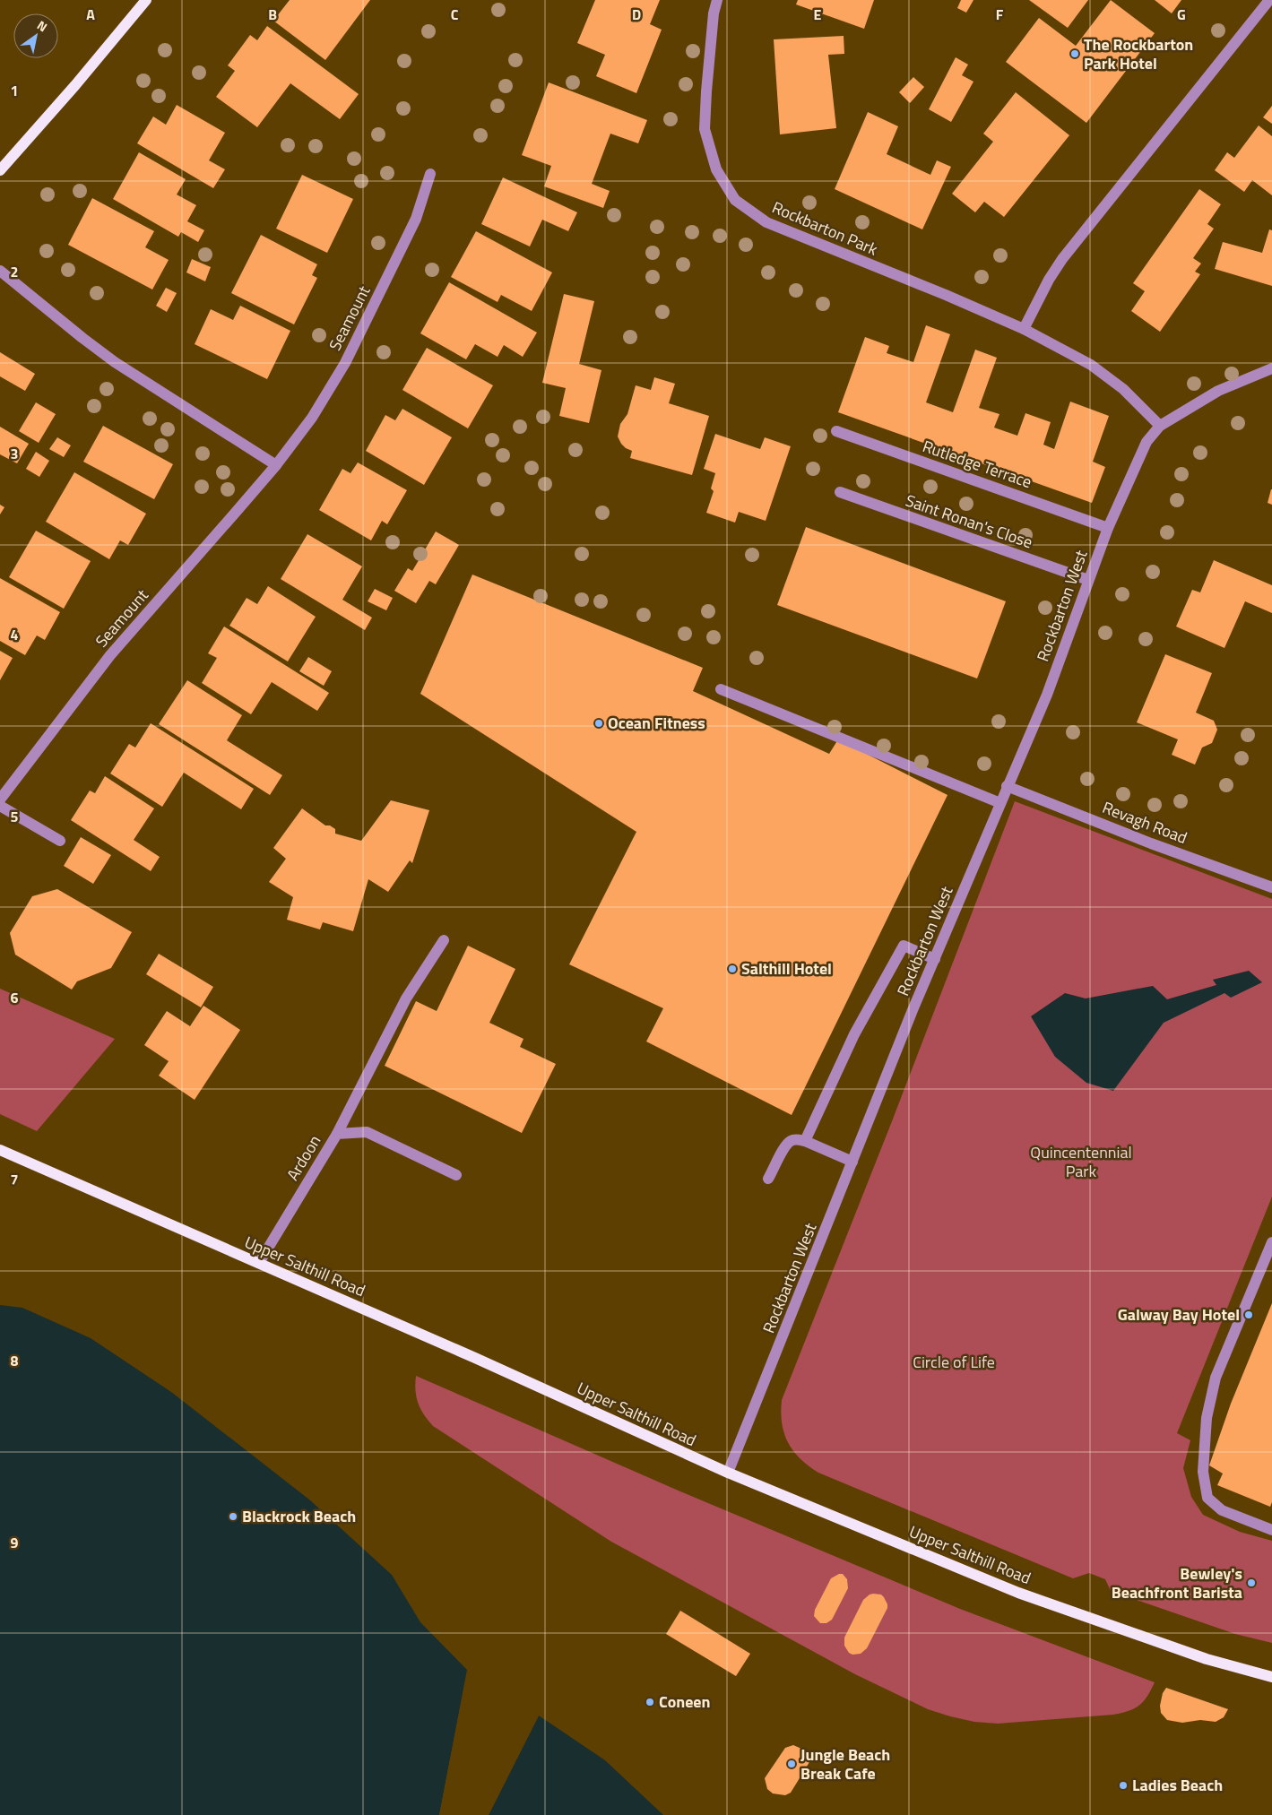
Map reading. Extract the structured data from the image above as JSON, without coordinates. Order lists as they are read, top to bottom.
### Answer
{
  "streets": {
    "main road": ["Upper Salthill Road"],
    "street": [
      "Rockbarton Park",
      "Seamount",
      "Rutledge Terrace",
      "Saint Ronan's Close",
      "Rockbarton West",
      "Revagh Road",
      "Ardoon"
    ]
  },
  "crossings": [
    ["Rockbarton Park", "Rockbarton West"],
    ["Rutledge Terrace", "Rockbarton West"],
    ["Saint Ronan's Close", "Rockbarton West"],
    ["Rockbarton West", "Revagh Road"],
    ["Rockbarton West", "Upper Salthill Road"],
    ["Ardoon", "Upper Salthill Road"]
  ],
  "parks": ["Quincentennial Park", "Circle of Life"],
  "places": [
    "The Rockbarton Park Hotel",
    "Ocean Fitness",
    "Salthill Hotel",
    "Galway Bay Hotel",
    "Blackrock Beach",
    "Bewley's Beachfront Barista",
    "Coneen",
    "Jungle Beach Break Cafe",
    "Ladies Beach"
  ],
  "north": "top right",
  "grid": {
    "columns": [
      "A",
      "B",
      "C",
      "D",
      "E",
      "F",
      "G"
    ],
    "rows": [
      "1",
      "2",
      "3",
      "4",
      "5",
      "6",
      "7",
      "8",
      "9"
    ]
  }
}
